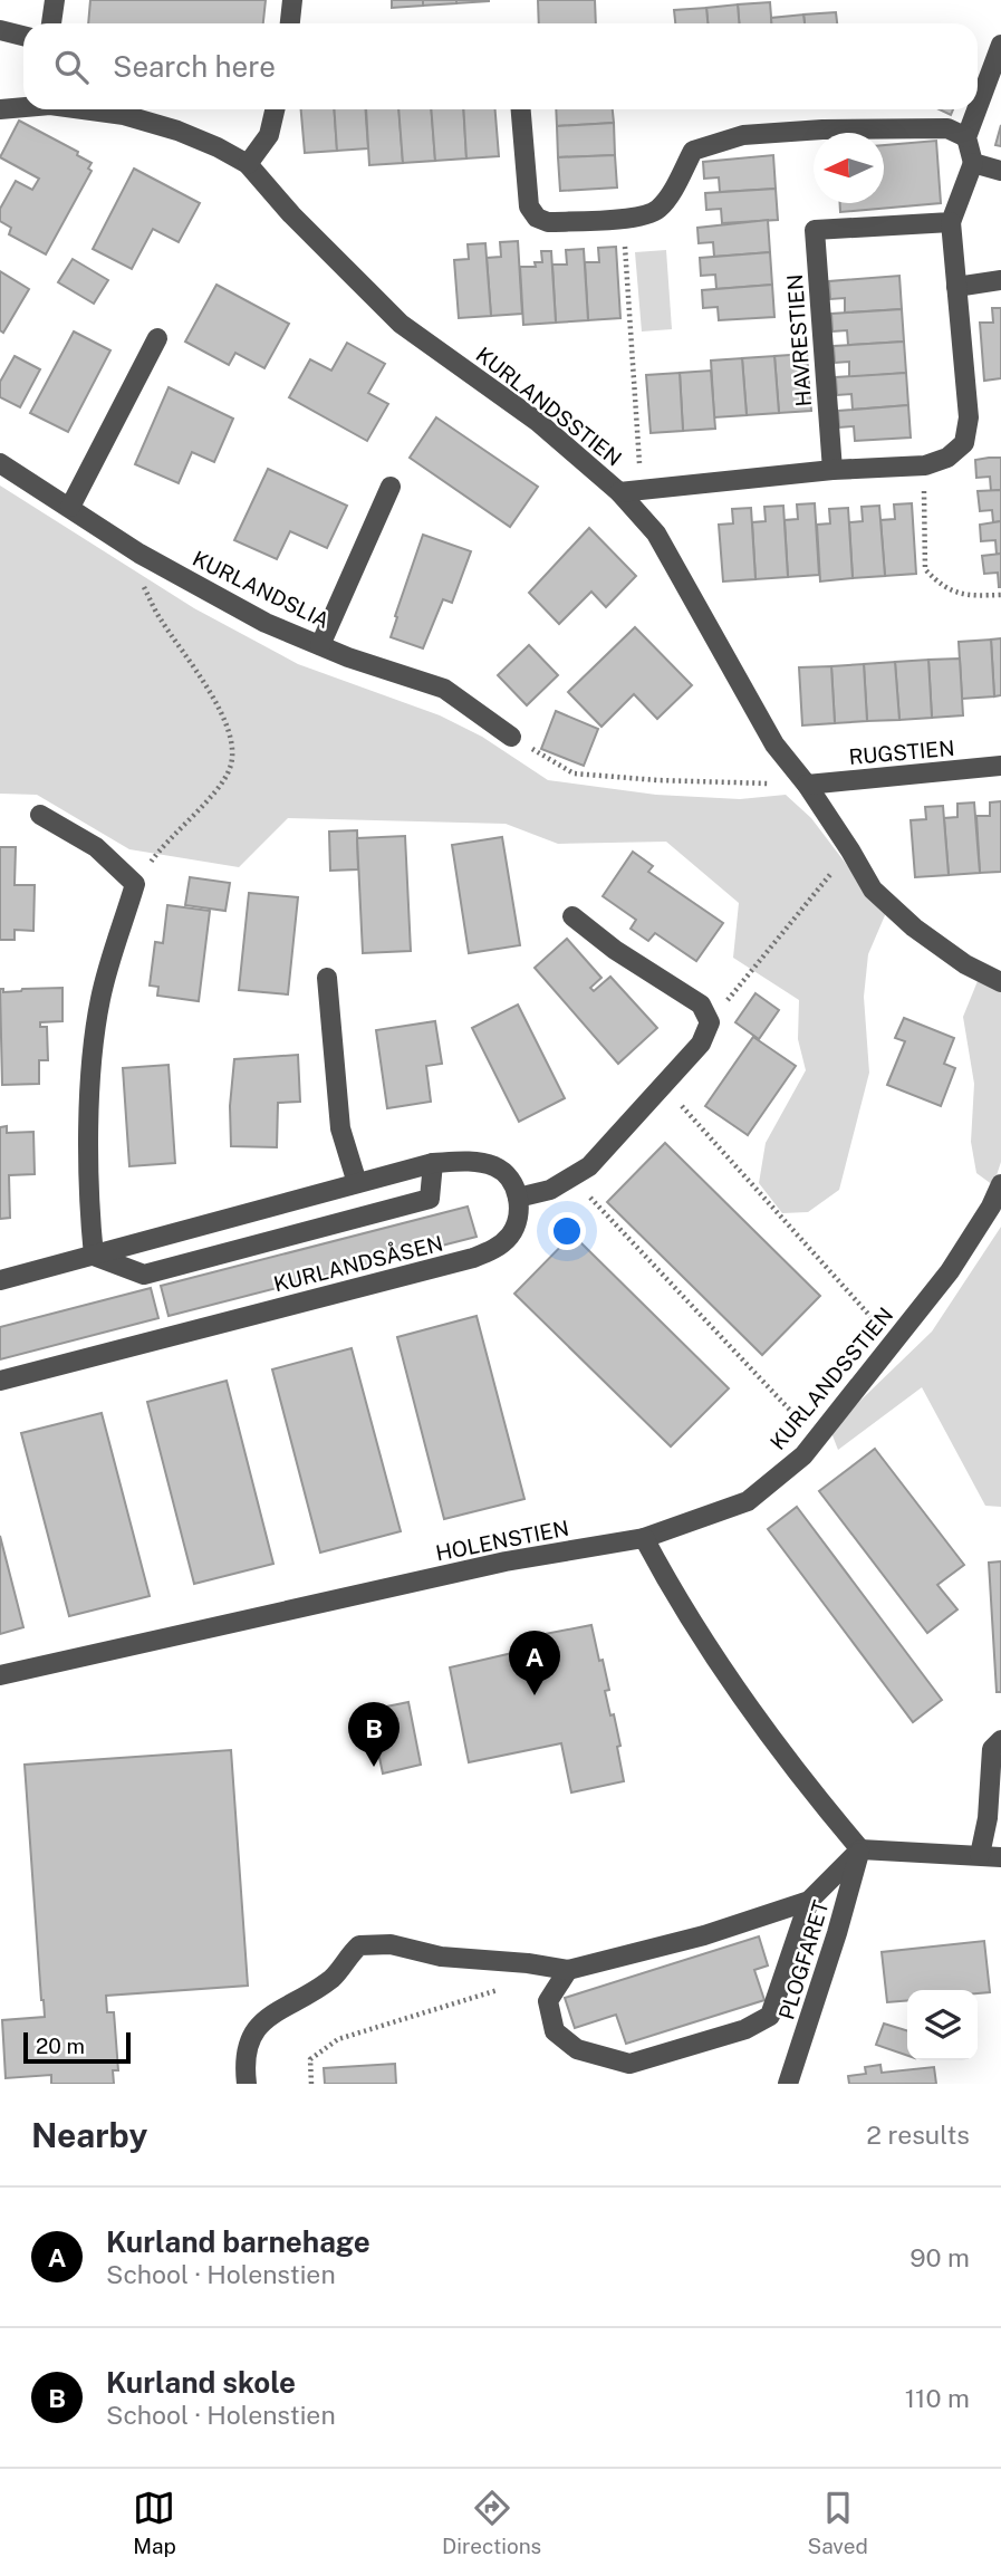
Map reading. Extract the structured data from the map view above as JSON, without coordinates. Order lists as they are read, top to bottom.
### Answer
{
  "streets": {
    "street": [
      "HAVRESTIEN",
      "KURLANDSSTIEN",
      "KURLANDSLIA",
      "RUGSTIEN",
      "KURLANDSÅSEN",
      "HOLENSTIEN",
      "PLOGFARET"
    ]
  },
  "crossings": [
    ["KURLANDSSTIEN", "RUGSTIEN"],
    ["KURLANDSSTIEN", "HOLENSTIEN"]
  ],
  "scale_bar": "20 m",
  "north": "left",
  "page": {
    "search": "Search here",
    "pins": ["A", "B"],
    "scale": "20 m",
    "heading": ["Nearby", "2 results"],
    "list": [
      {
        "mark": "A",
        "name": "Kurland barnehage",
        "note": "School · Holenstien",
        "value": "90 m"
      },
      {
        "mark": "B",
        "name": "Kurland skole",
        "note": "School · Holenstien",
        "value": "110 m"
      }
    ],
    "nav": ["Map", "Directions", "Saved"]
  }
}
